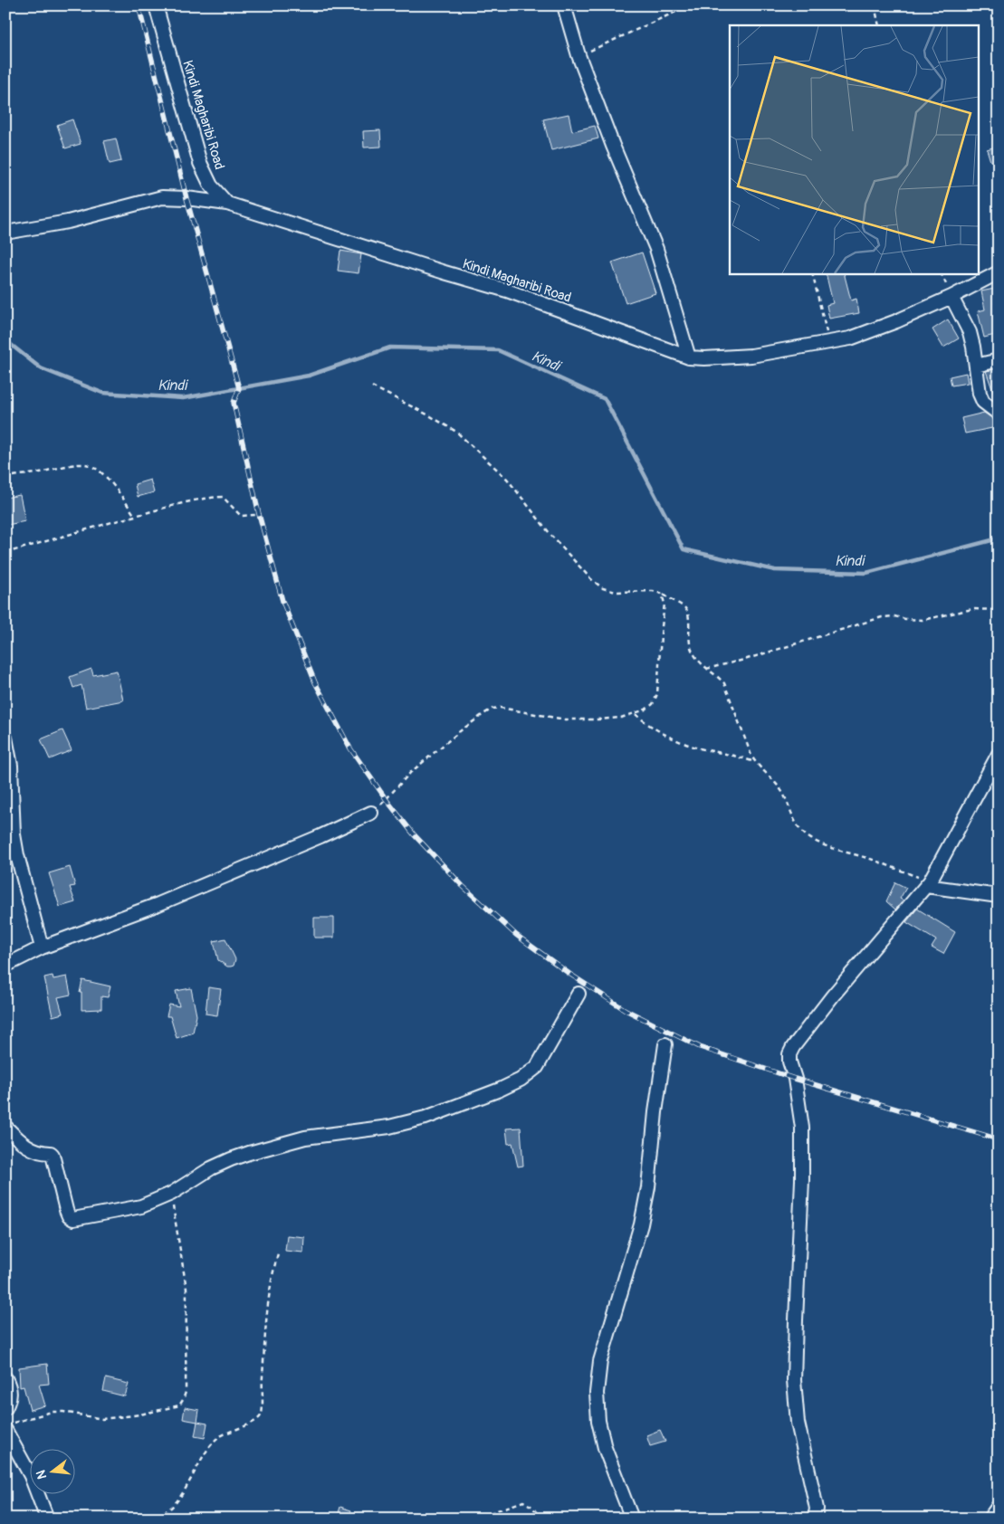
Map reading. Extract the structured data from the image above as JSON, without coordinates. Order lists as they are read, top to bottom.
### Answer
{
  "streets": {
    "street": ["Kindi Magharibi Road"]
  },
  "water": ["Kindi"],
  "north": "left"
}
